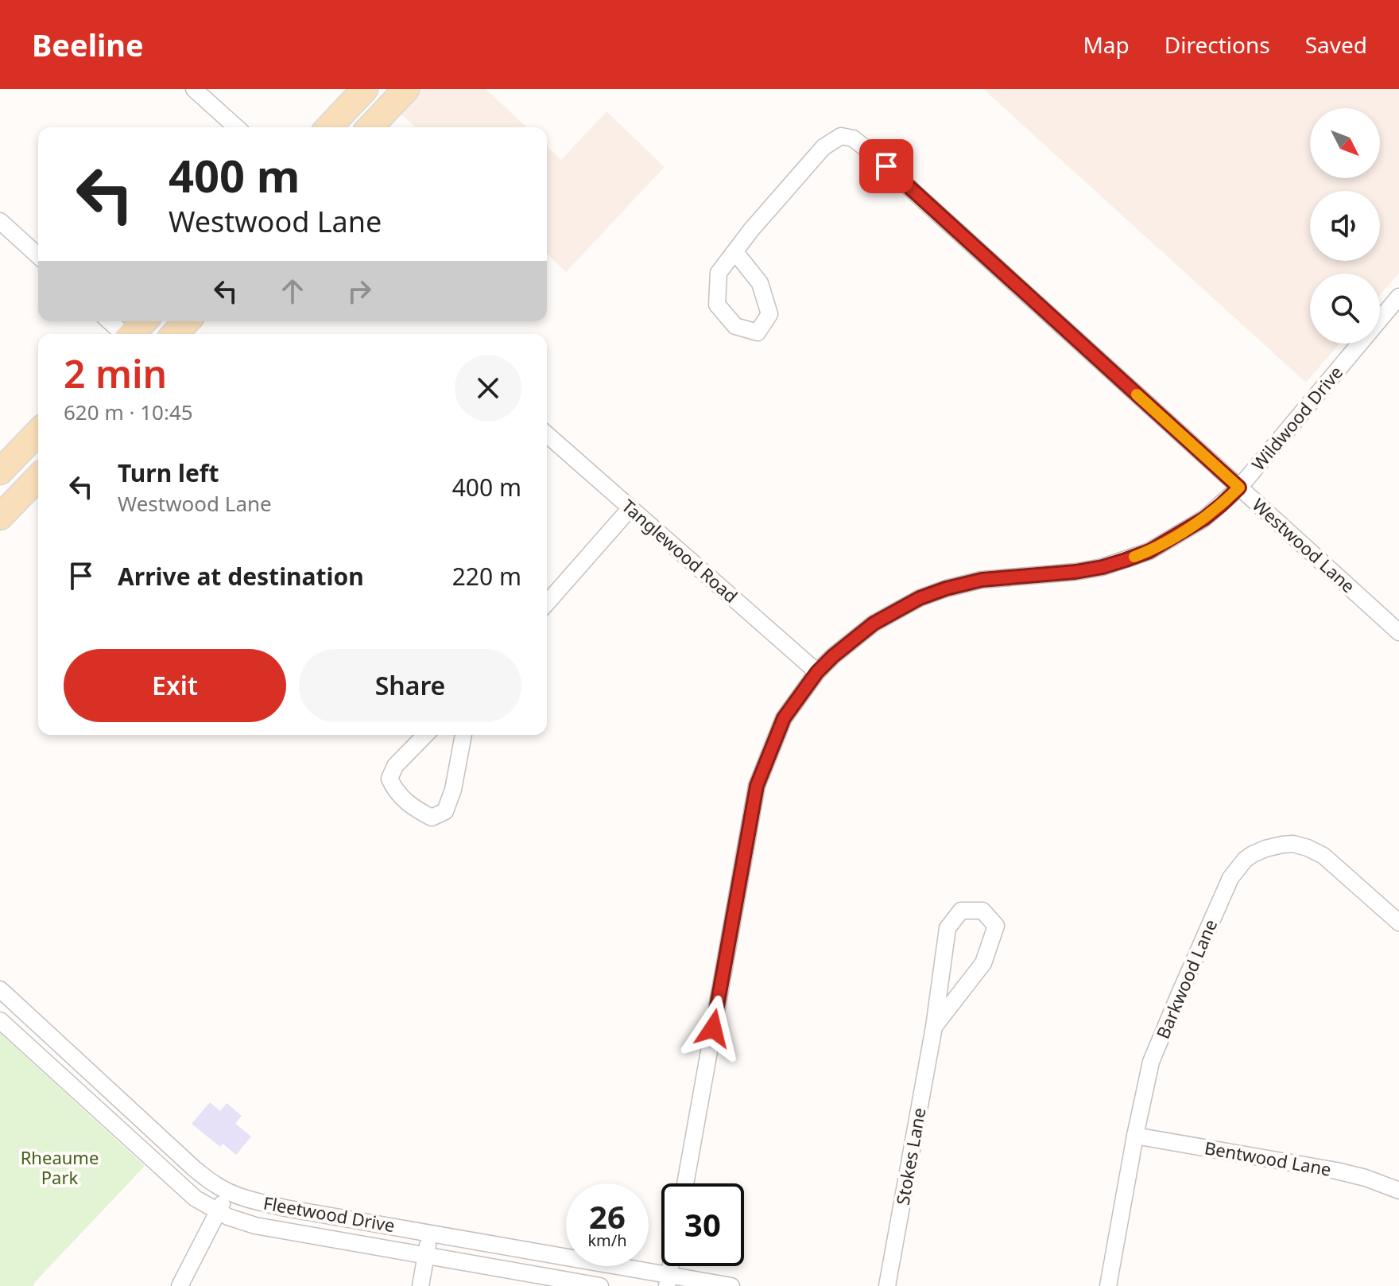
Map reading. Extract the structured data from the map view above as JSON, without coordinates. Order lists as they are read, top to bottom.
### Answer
{
  "streets": {
    "street": [
      "Wildwood Drive",
      "Westwood Lane",
      "Tanglewood Road",
      "Barkwood Lane",
      "Stokes Lane",
      "Bentwood Lane",
      "Fleetwood Drive"
    ]
  },
  "crossings": [
    ["Wildwood Drive", "Westwood Lane"],
    ["Wildwood Drive", "Tanglewood Road"],
    ["Barkwood Lane", "Bentwood Lane"]
  ],
  "parks": ["Rheaume Park"],
  "north": "bottom right",
  "page": {
    "header": "Beeline",
    "nav": ["Map", "Directions", "Saved"],
    "turn": ["400 m", "Westwood Lane"],
    "heading": ["2 min", "620 m · 10:45"],
    "list": [
      {
        "name": "Turn left",
        "note": "Westwood Lane",
        "value": "400 m"
      },
      {
        "name": "Arrive at destination",
        "value": "220 m"
      }
    ],
    "buttons": ["Exit", "Share"],
    "speed": "26 km/h",
    "limit": "30"
  }
}
